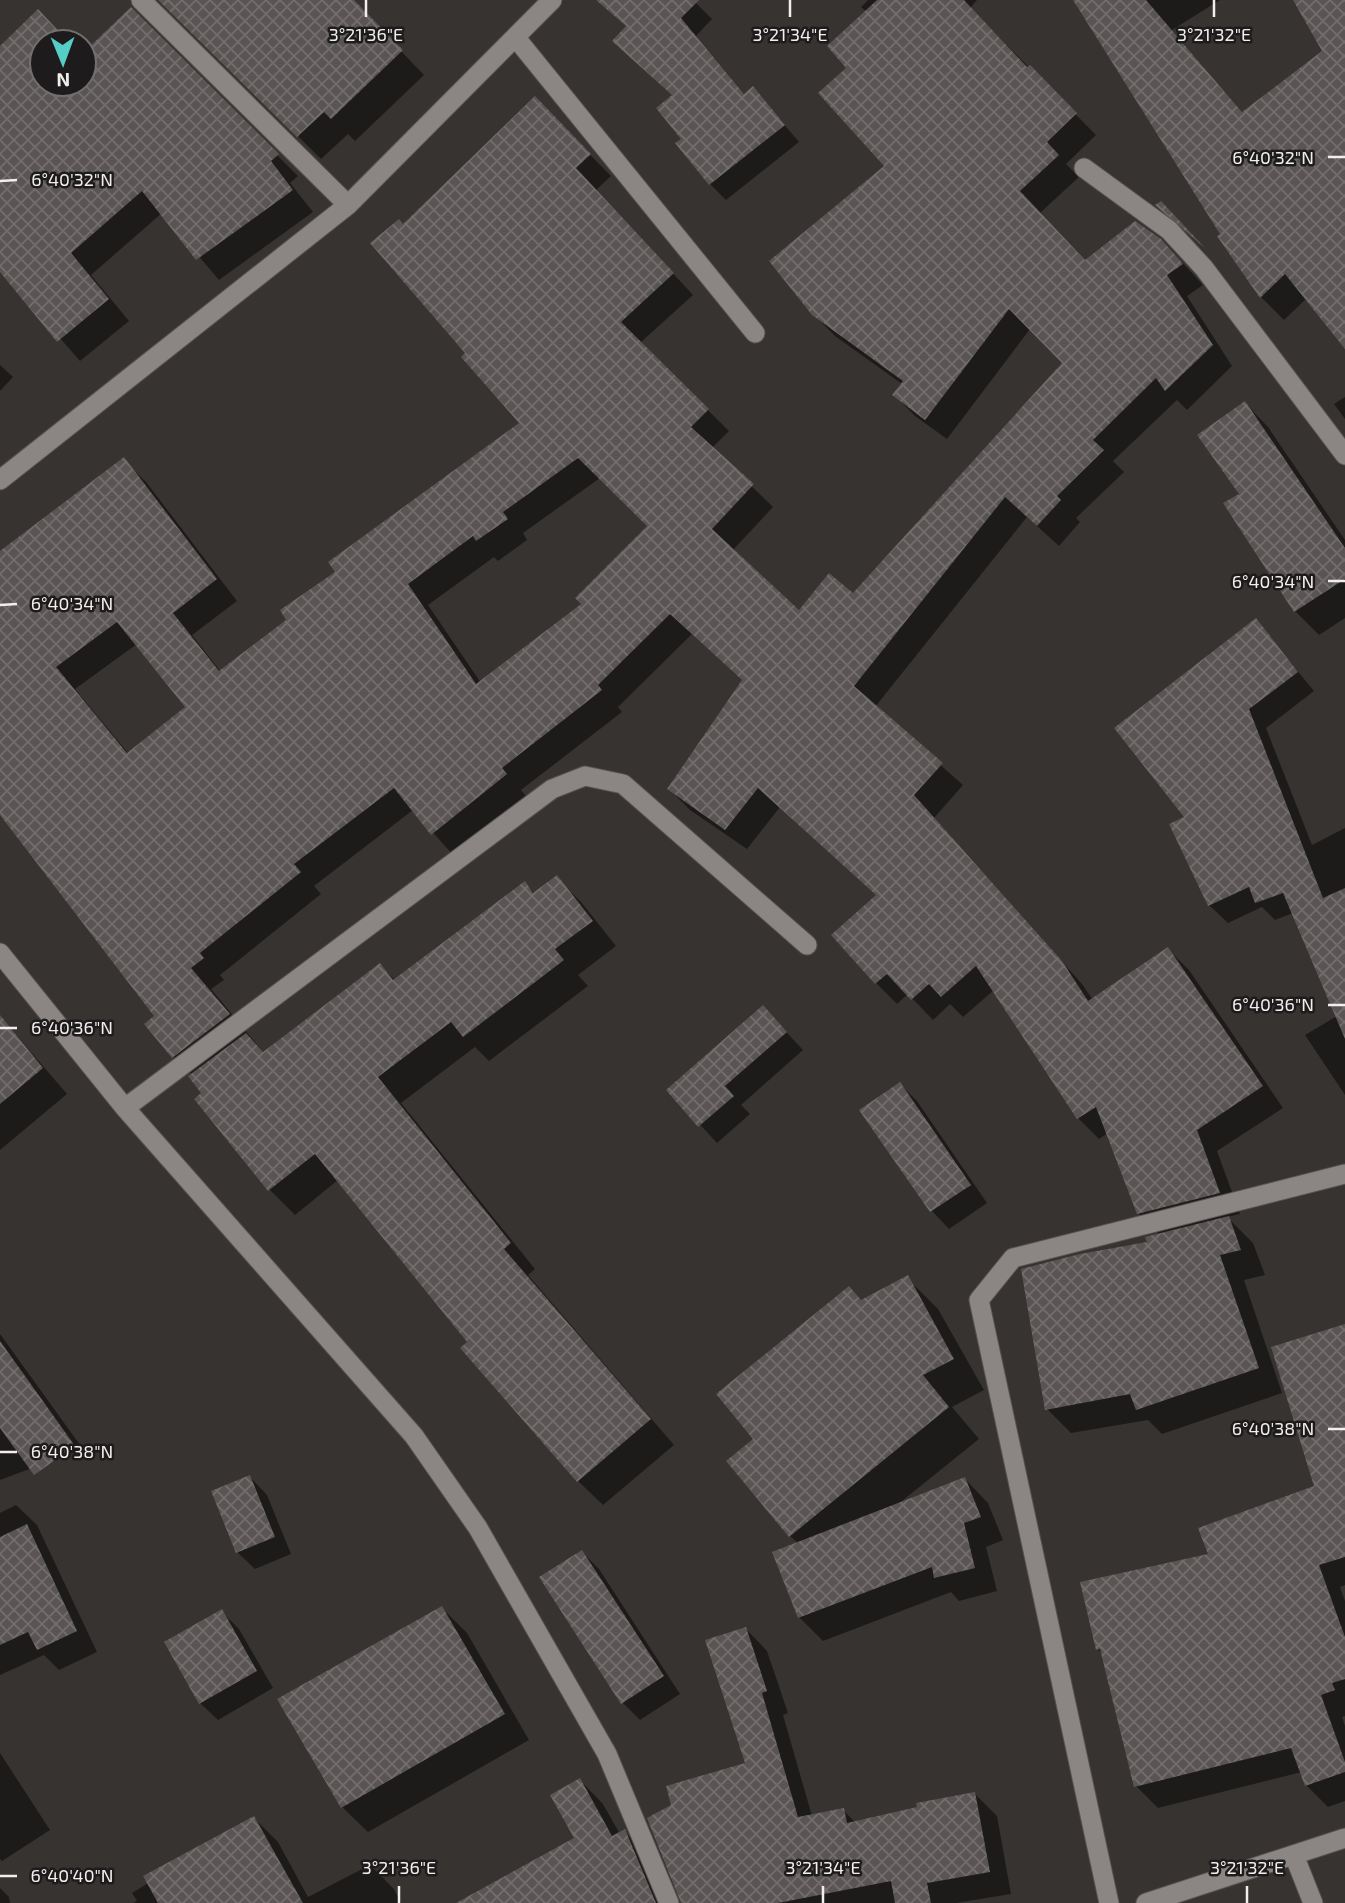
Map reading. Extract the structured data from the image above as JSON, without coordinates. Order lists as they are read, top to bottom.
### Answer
{
  "north": "bottom",
  "coordinates": [
    "3°21'36\"E",
    "3°21'34\"E",
    "3°21'32\"E",
    "6°40'32\"N",
    "6°40'34\"N",
    "6°40'36\"N",
    "6°40'38\"N",
    "6°40'40\"N"
  ]
}
